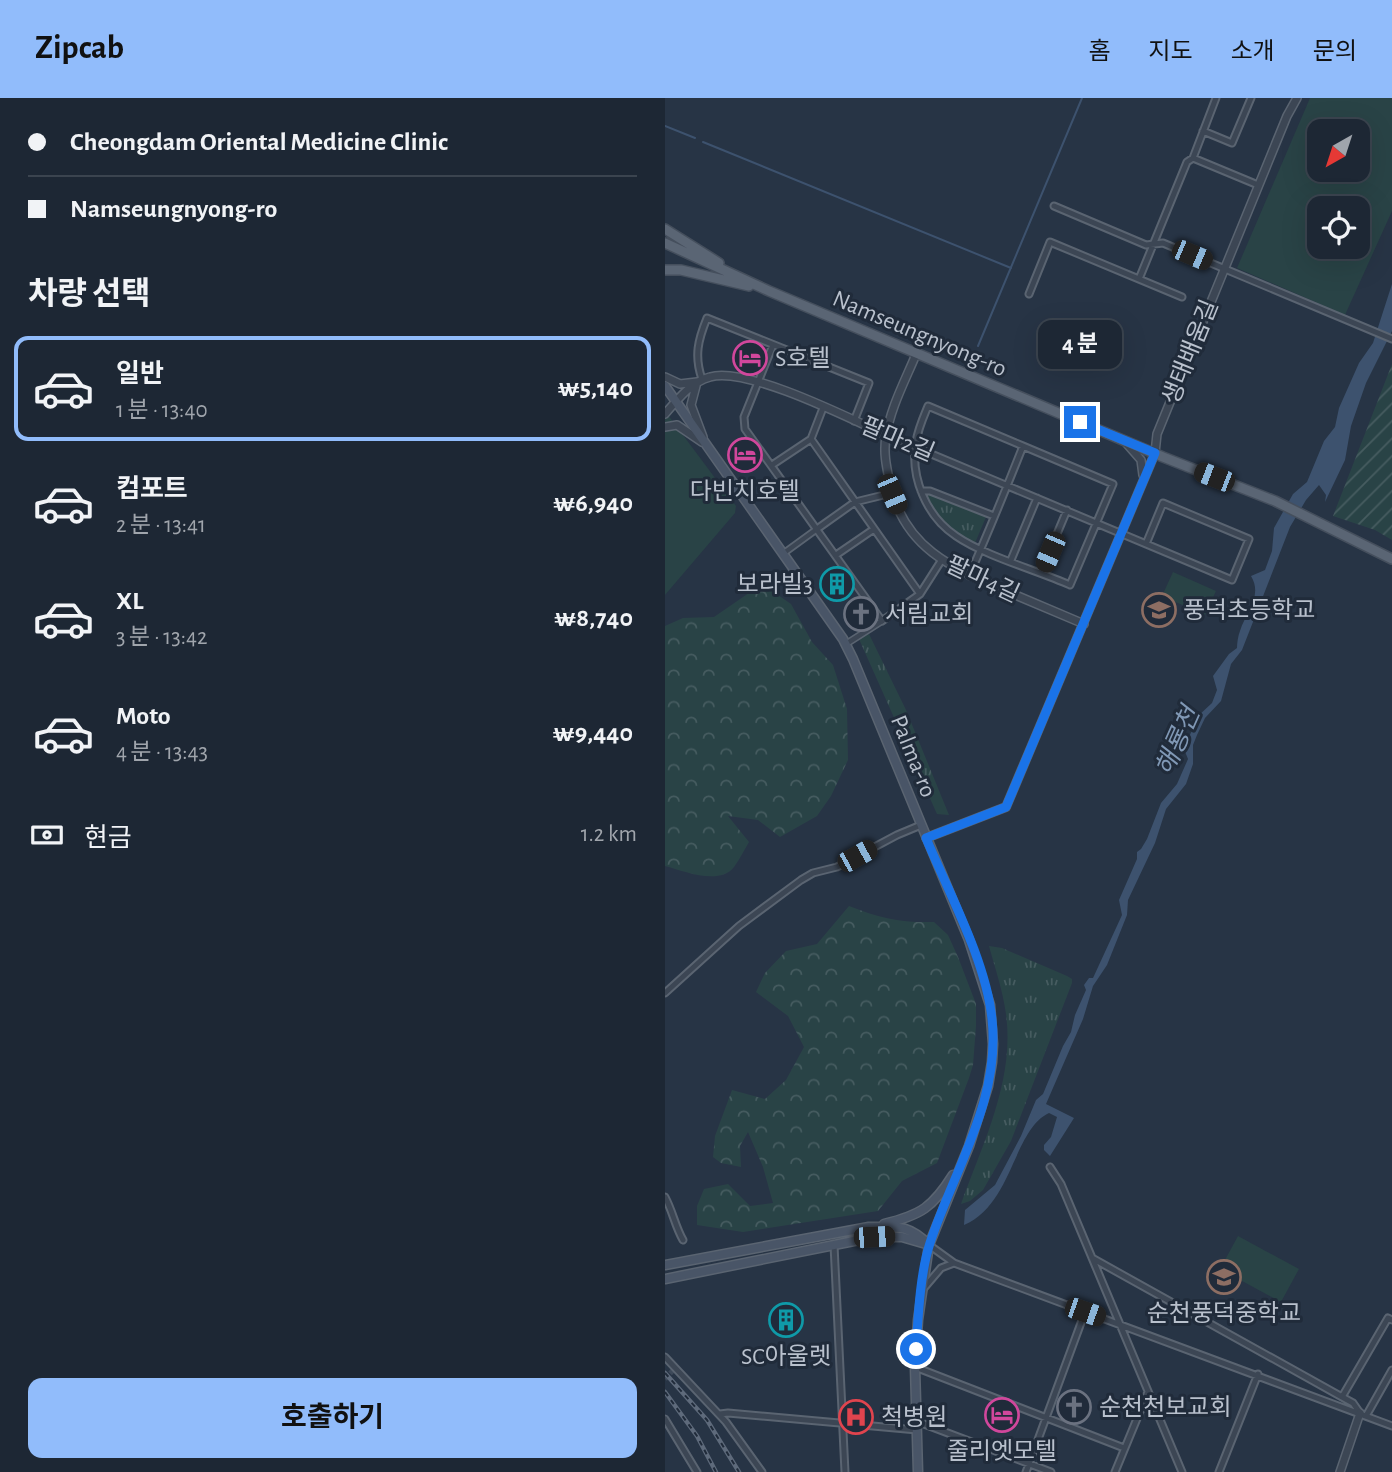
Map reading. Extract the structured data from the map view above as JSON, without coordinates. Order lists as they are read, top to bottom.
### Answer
{
  "streets": {
    "main road": ["Namseungnyong-ro", "Palma-ro"],
    "street": ["생태배움길", "팔마2길", "팔마4길"]
  },
  "crossings": [
    ["Namseungnyong-ro", "생태배움길"],
    ["Namseungnyong-ro", "팔마4길"],
    ["생태배움길", "팔마2길"],
    ["생태배움길", "팔마4길"],
    ["생태배움길", "Palma-ro"],
    ["팔마2길", "팔마4길"]
  ],
  "water": ["해룡천"],
  "places": {
    "hotel": ["S호텔", "다빈치호텔", "줄리엣모텔"],
    "building": ["보라빌3", "SC아울렛"],
    "school or university": ["풍덕초등학교", "순천풍덕중학교"],
    "church": ["서림교회", "순천천보교회"],
    "hospital": ["척병원"]
  },
  "north": "bottom left",
  "page": {
    "header": "Zipcab",
    "nav": [
      "홈",
      "지도",
      "소개",
      "문의"
    ],
    "banner": ["Cheongdam Oriental Medicine Clinic", "Namseungnyong-ro"],
    "heading": "차량 선택",
    "bubble": "4 분",
    "list": [
      {
        "name": "일반",
        "note": "1 분 · 13:40",
        "value": "₩5,140"
      },
      {
        "name": "컴포트",
        "note": "2 분 · 13:41",
        "value": "₩6,940"
      },
      {
        "name": "XL",
        "note": "3 분 · 13:42",
        "value": "₩8,740"
      },
      {
        "name": "Moto",
        "note": "4 분 · 13:43",
        "value": "₩9,440"
      }
    ],
    "pay": ["현금", "1.2 km"],
    "buttons": "호출하기"
  }
}
